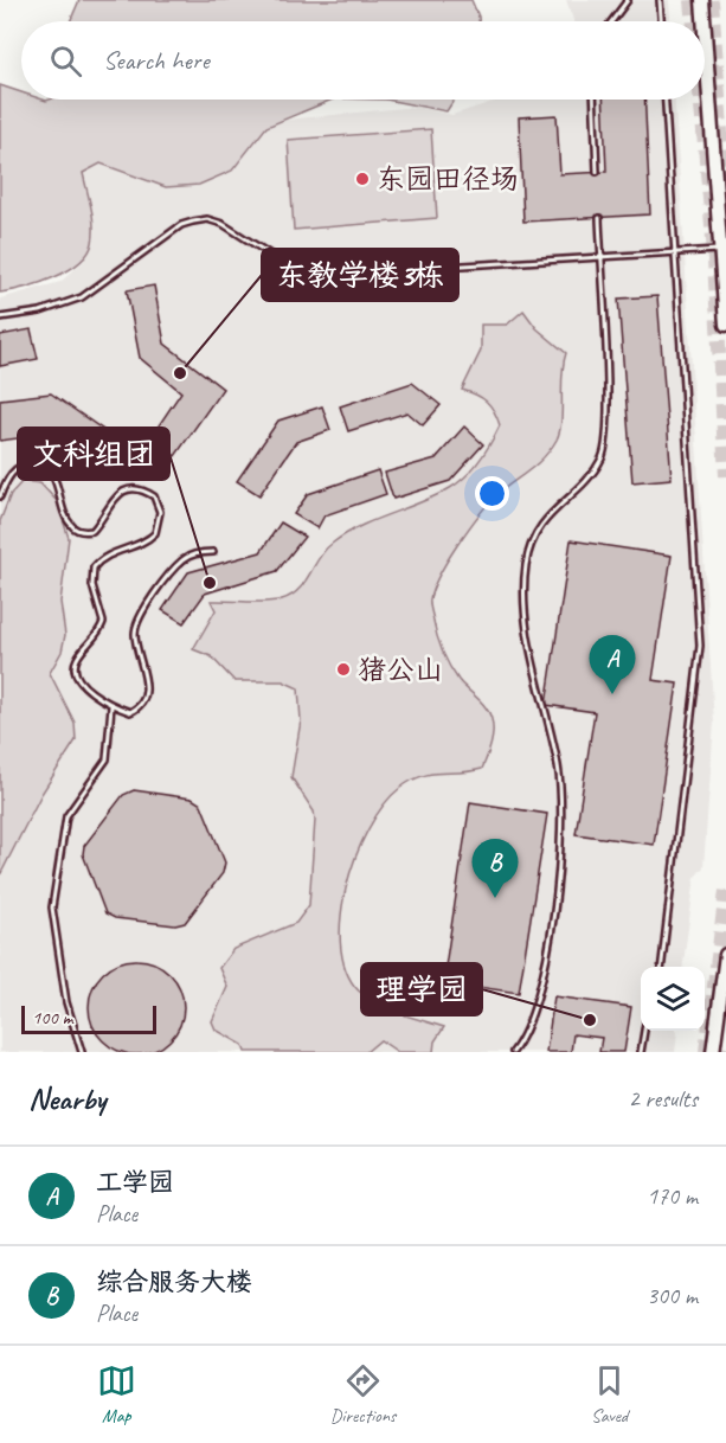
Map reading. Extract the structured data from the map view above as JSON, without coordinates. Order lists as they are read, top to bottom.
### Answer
{
  "places": [
    "东园田径场",
    "东教学楼3栋",
    "文科组团",
    "猪公山",
    "理学园"
  ],
  "scale_bar": "100 m",
  "page": {
    "search": "Search here",
    "pins": ["A", "B"],
    "scale": "100 m",
    "heading": ["Nearby", "2 results"],
    "list": [
      {
        "mark": "A",
        "name": "工学园",
        "note": "Place",
        "value": "170 m"
      },
      {
        "mark": "B",
        "name": "综合服务大楼",
        "note": "Place",
        "value": "300 m"
      }
    ],
    "nav": ["Map", "Directions", "Saved"]
  }
}
